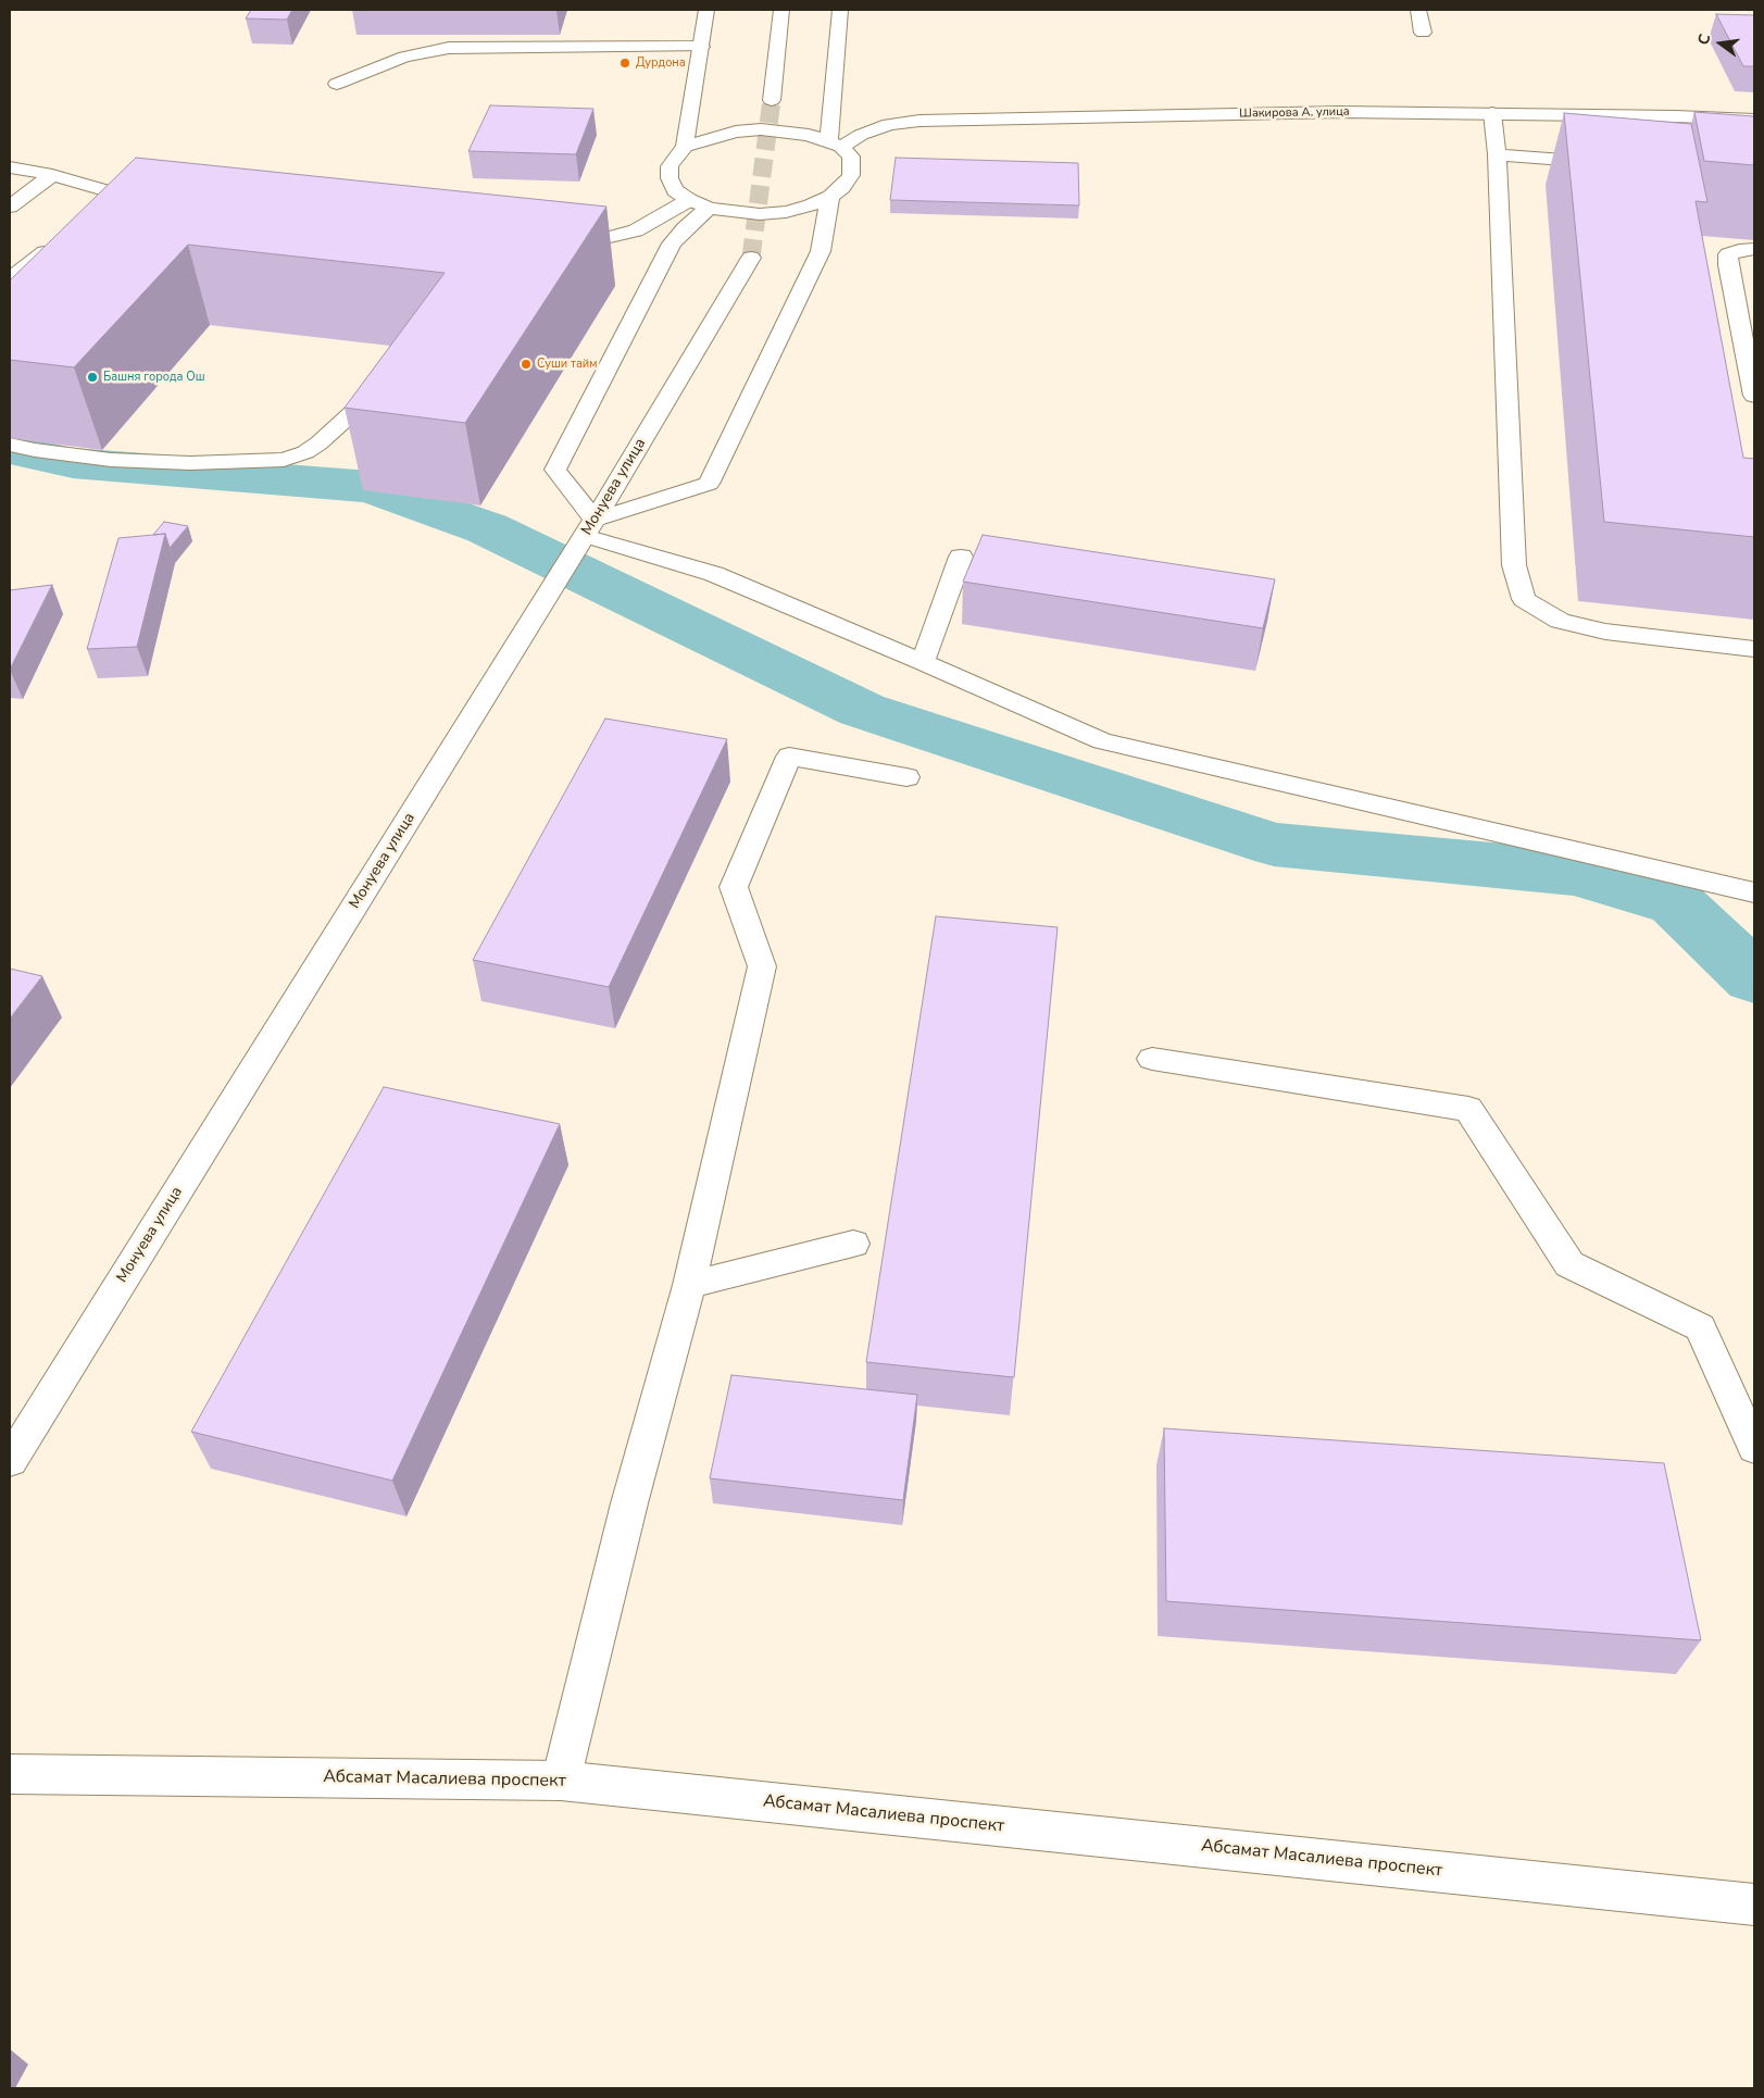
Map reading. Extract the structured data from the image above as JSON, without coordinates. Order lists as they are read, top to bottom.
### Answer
{
  "streets": {
    "main road": ["Шакирова А. улица", "Монуева улица", "Абсамат Масалиева проспект"]
  },
  "places": ["Дурдона", "Суши тайм", "Башня города Ош"],
  "north": "left"
}
